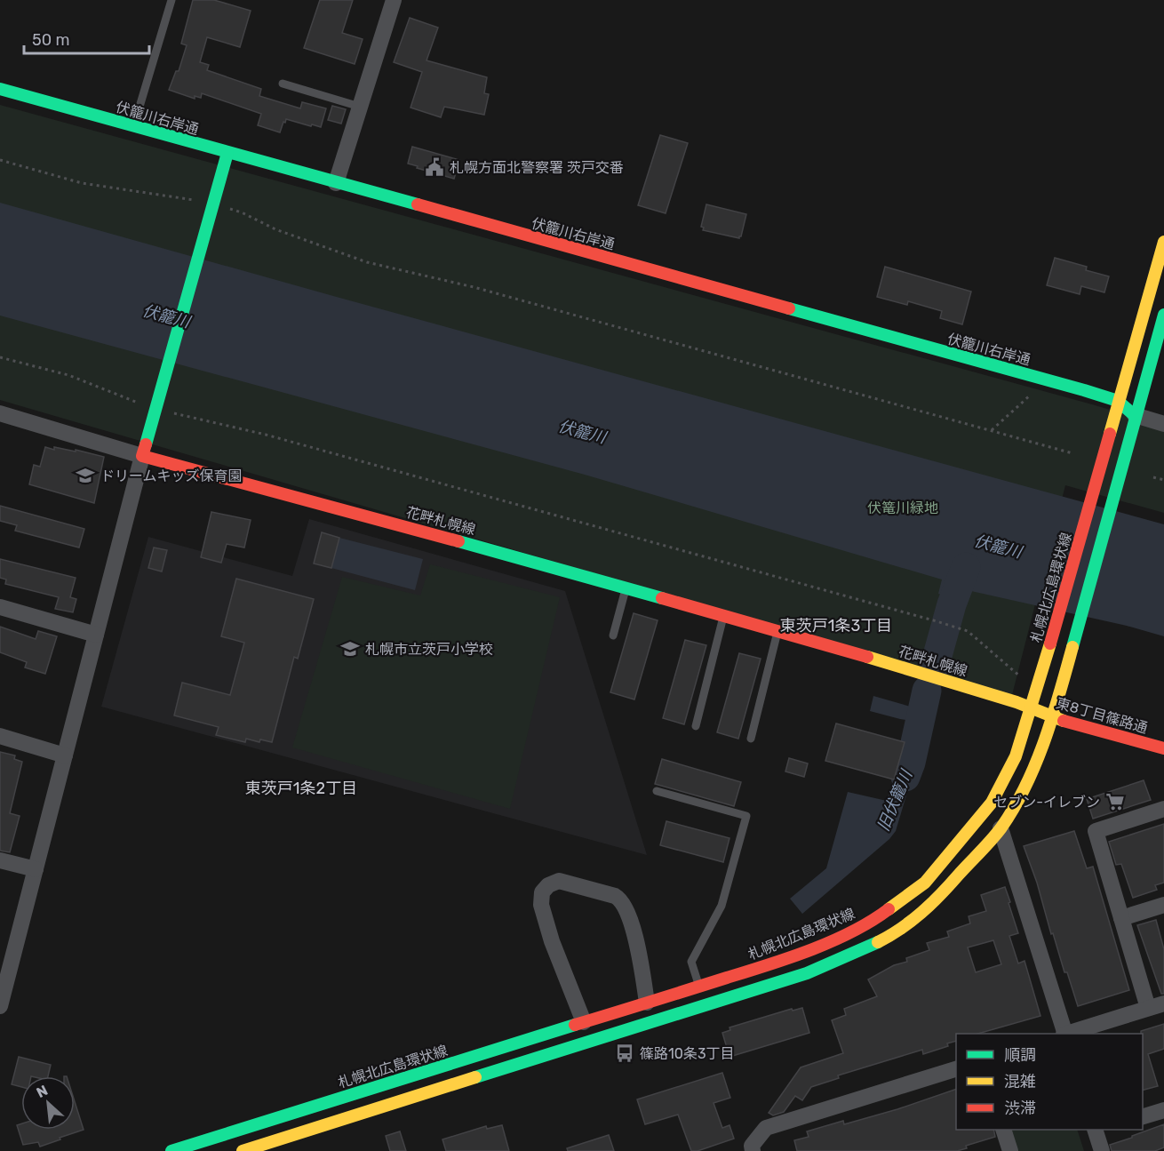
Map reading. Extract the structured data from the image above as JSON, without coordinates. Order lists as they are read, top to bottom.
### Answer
{
  "streets": {
    "main road": [
      "伏籠川右岸通",
      "花畔札幌線",
      "札幌北広島環状線",
      "東8丁目篠路通"
    ]
  },
  "crossings": [
    ["伏籠川右岸通", "札幌北広島環状線"],
    ["花畔札幌線", "札幌北広島環状線"],
    ["花畔札幌線", "東8丁目篠路通"],
    ["札幌北広島環状線", "東8丁目篠路通"]
  ],
  "districts": ["東茨戸1条3丁目", "東茨戸1条2丁目"],
  "water": ["伏籠川", "旧伏籠川"],
  "parks": ["伏篭川緑地"],
  "places": {
    "public building": ["札幌方面北警察署 茨戸交番"],
    "school or university": ["ドリームキッズ保育園", "札幌市立茨戸小学校"],
    "supermarket": ["セブン-イレブン"],
    "bus stop": ["篠路10条3丁目"]
  },
  "legend": ["順調", "混雑", "渋滞"],
  "scale_bar": "50 m",
  "north": "top left"
}
